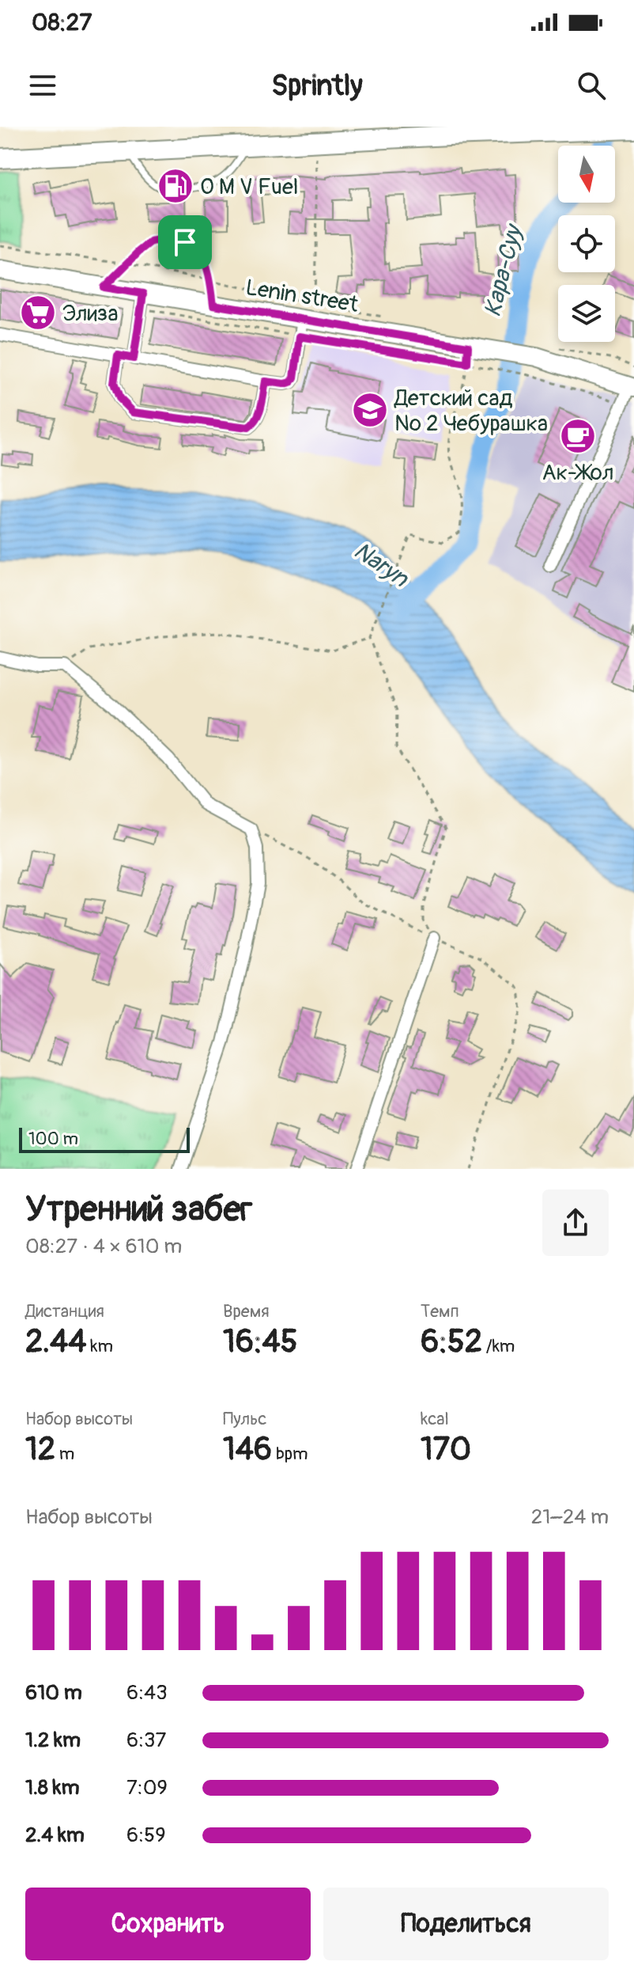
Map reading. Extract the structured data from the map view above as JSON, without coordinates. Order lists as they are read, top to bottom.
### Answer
{
  "streets": {
    "main road": ["Lenin street"]
  },
  "water": ["Кара-Суу", "Naryn"],
  "places": {
    "fuel station": ["O M V Fuel"],
    "supermarket": ["Элиза"],
    "school or university": ["Детский сад № 2 Чебурашка"],
    "cafe": ["Ак-Жол"]
  },
  "scale_bar": "100 m",
  "north": "bottom",
  "page": {
    "status": "08:27",
    "header": "Sprintly",
    "scale": "100 m",
    "heading": ["Утренний забег", "08:27 · 4 × 610 m"],
    "stats": [
      ["Дистанция", "2.44 km"],
      ["Время", "16:45"],
      ["Темп", "6:52 /km"],
      ["Набор высоты", "12 m"],
      ["Пульс", "146 bpm"],
      ["kcal", "170"]
    ],
    "chart": ["Набор высоты", "21–24 m"],
    "list": [
      {
        "name": "610 m",
        "note": "6:43"
      },
      {
        "name": "1.2 km",
        "note": "6:37"
      },
      {
        "name": "1.8 km",
        "note": "7:09"
      },
      {
        "name": "2.4 km",
        "note": "6:59"
      }
    ],
    "buttons": ["Сохранить", "Поделиться"]
  }
}
